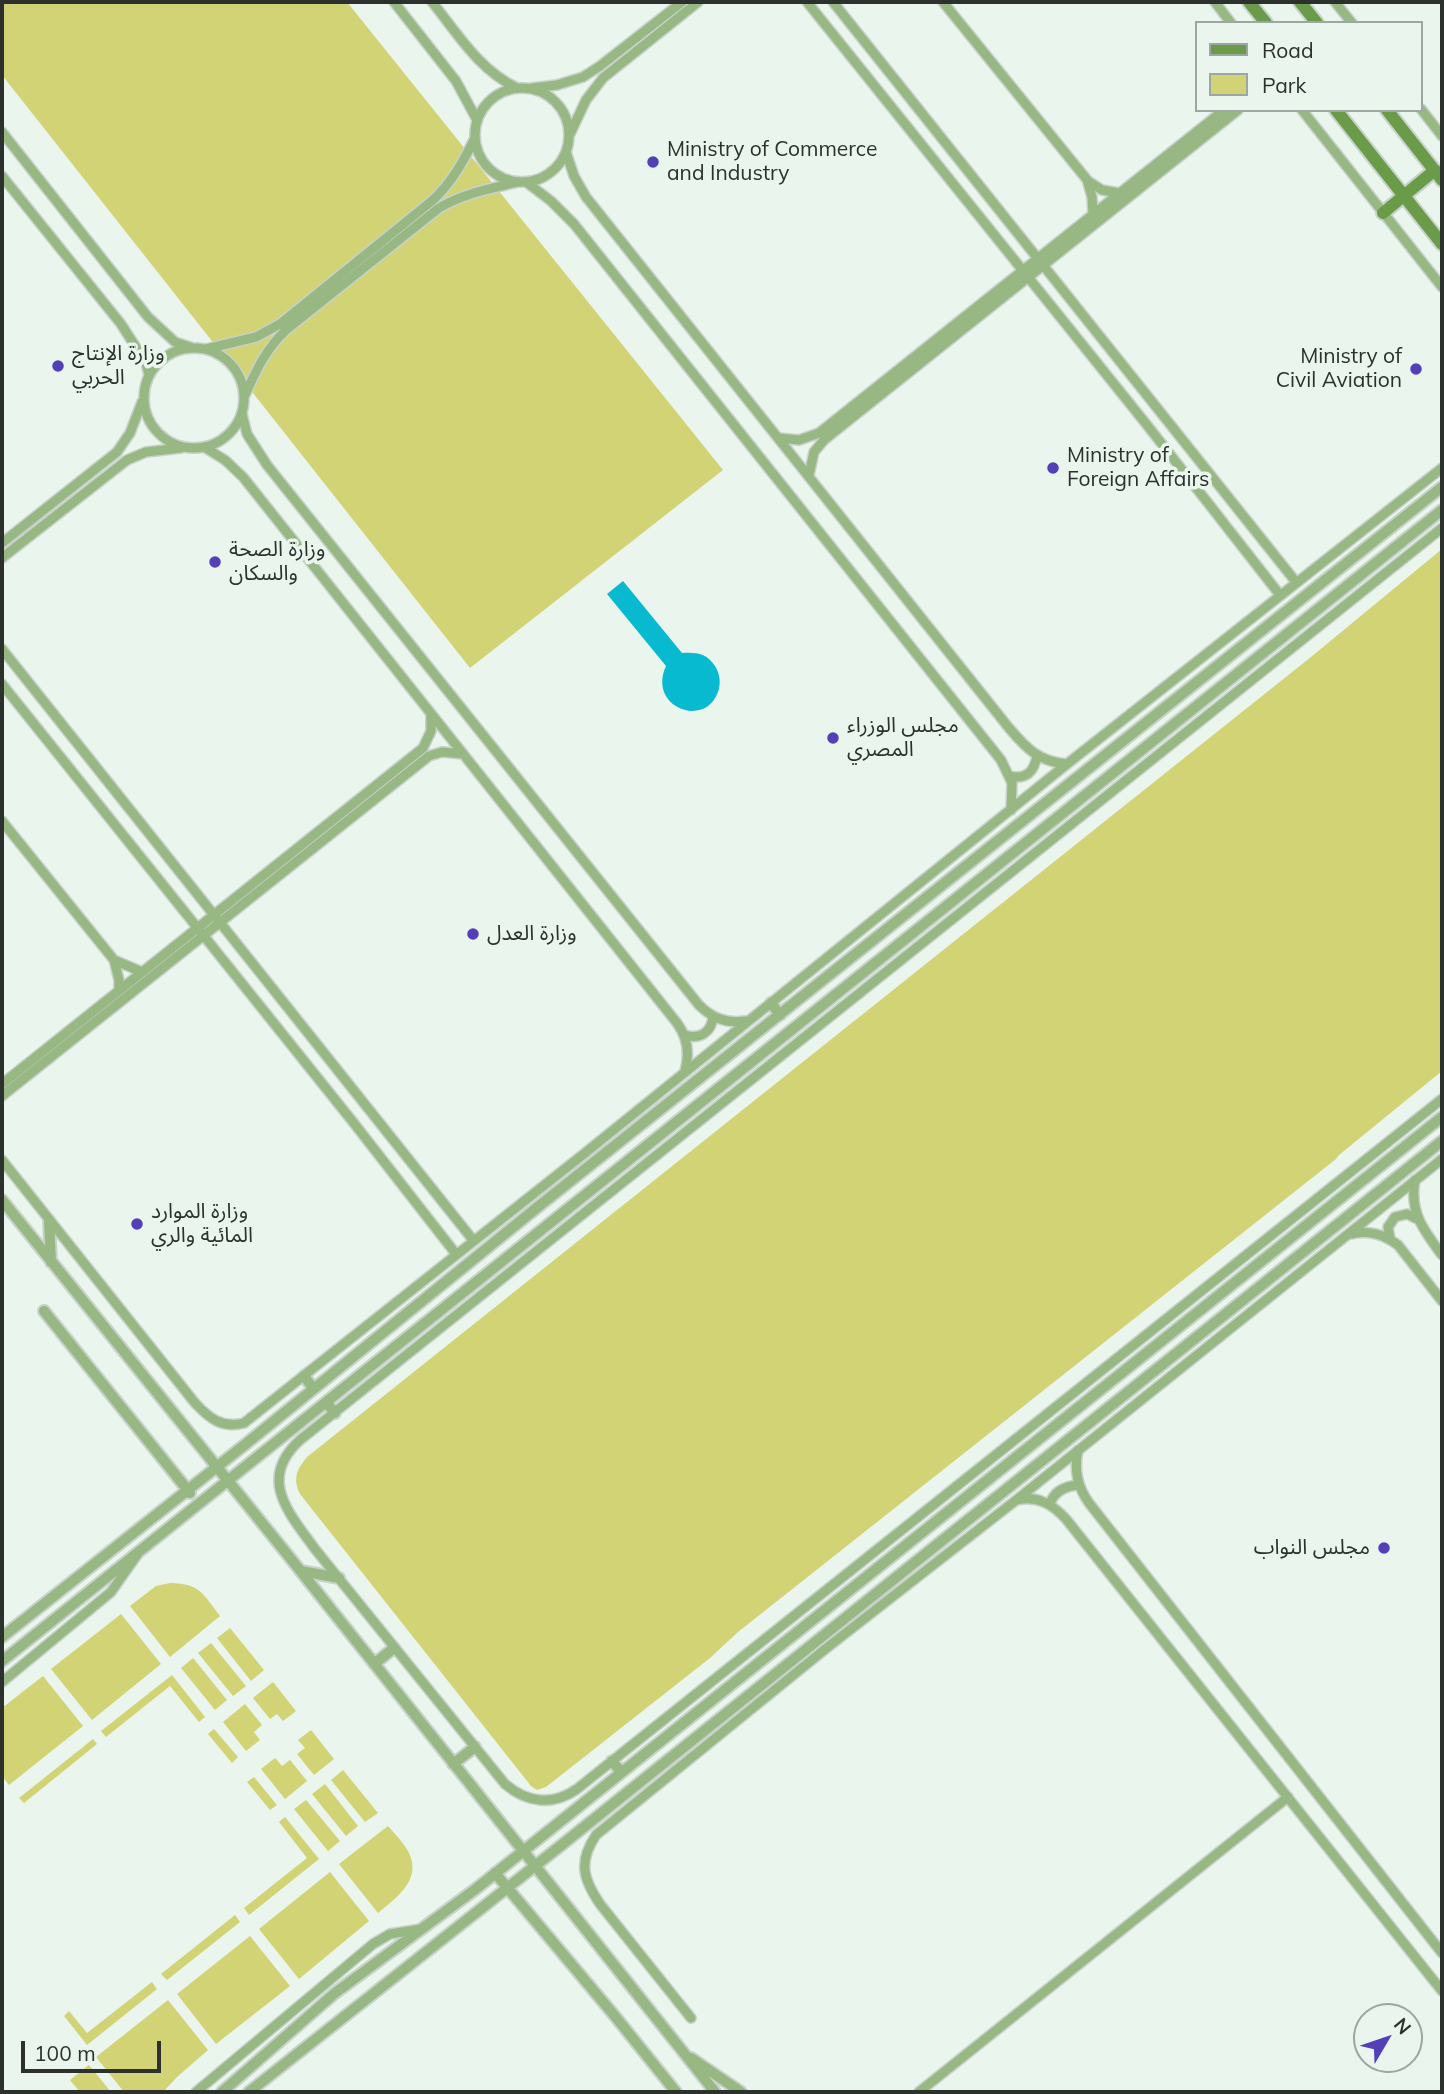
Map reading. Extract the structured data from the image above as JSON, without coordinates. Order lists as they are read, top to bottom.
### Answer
{
  "places": [
    "Ministry of Commerce and Industry",
    "وزارة الإنتاج الحربي",
    "Ministry of Civil Aviation",
    "Ministry of Foreign Affairs",
    "وزارة الصحة والسكان",
    "مجلس الوزراء المصري",
    "وزارة العدل",
    "وزارة الموارد المائية والري",
    "مجلس النواب"
  ],
  "legend": ["Road", "Park"],
  "scale_bar": "100 m",
  "north": "top right"
}
